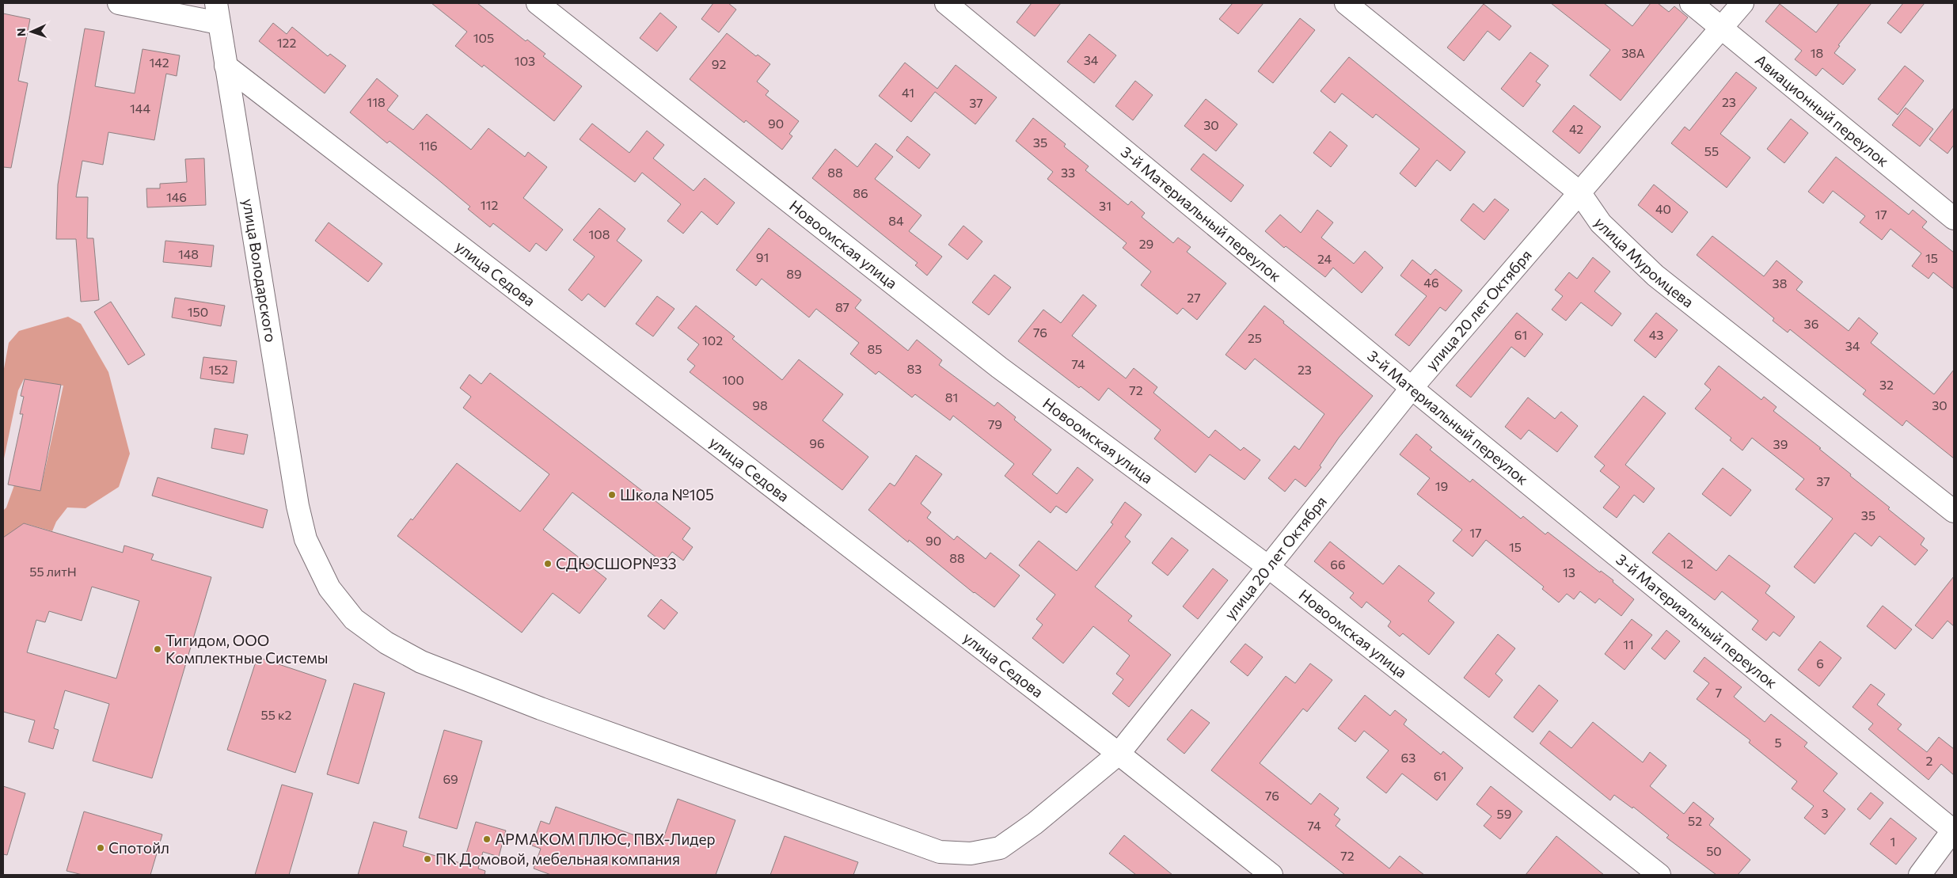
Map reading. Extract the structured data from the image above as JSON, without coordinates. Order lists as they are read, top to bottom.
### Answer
{
  "streets": {
    "street": [
      "Авиационный переулок",
      "3-й Материальный переулок",
      "Новоомская улица",
      "улица Муромцева",
      "улица Володарского",
      "улица Седова",
      "улица 20 лет Октября"
    ]
  },
  "crossings": [
    ["Авиационный переулок", "улица 20 лет Октября"],
    ["3-й Материальный переулок", "улица 20 лет Октября"],
    ["Новоомская улица", "улица 20 лет Октября"],
    ["улица Муромцева", "улица 20 лет Октября"],
    ["улица Володарского", "улица Седова"],
    ["улица Володарского", "улица 20 лет Октября"],
    ["улица Седова", "улица 20 лет Октября"]
  ],
  "places": [
    "Школа №105",
    "СДЮСШОР№33",
    "Тигидом, ООО Комплектные Системы",
    "АРМАКОМ ПЛЮС, ПВХ-Лидер",
    "Спотойл",
    "ПК Домовой, мебельная компания"
  ],
  "house_numbers": [
    "105",
    "122",
    "38А",
    "18",
    "34",
    "103",
    "142",
    "92",
    "41",
    "118",
    "23",
    "37",
    "144",
    "90",
    "30",
    "42",
    "35",
    "116",
    "55",
    "88",
    "33",
    "86",
    "146",
    "112",
    "31",
    "40",
    "17",
    "84",
    "108",
    "29",
    "148",
    "91",
    "15",
    "24",
    "89",
    "46",
    "38",
    "27",
    "87",
    "150",
    "36",
    "76",
    "61",
    "43",
    "25",
    "102",
    "34",
    "85",
    "74",
    "83",
    "152",
    "23",
    "100",
    "32",
    "72",
    "81",
    "98",
    "30",
    "79",
    "96",
    "39",
    "37",
    "19",
    "35",
    "17",
    "90",
    "15",
    "88",
    "12",
    "66",
    "55 литН",
    "13",
    "11",
    "6",
    "7",
    "55 к2",
    "5",
    "63",
    "2",
    "61",
    "69",
    "76",
    "3",
    "59",
    "52",
    "74",
    "1",
    "50",
    "72"
  ],
  "north": "left"
}
